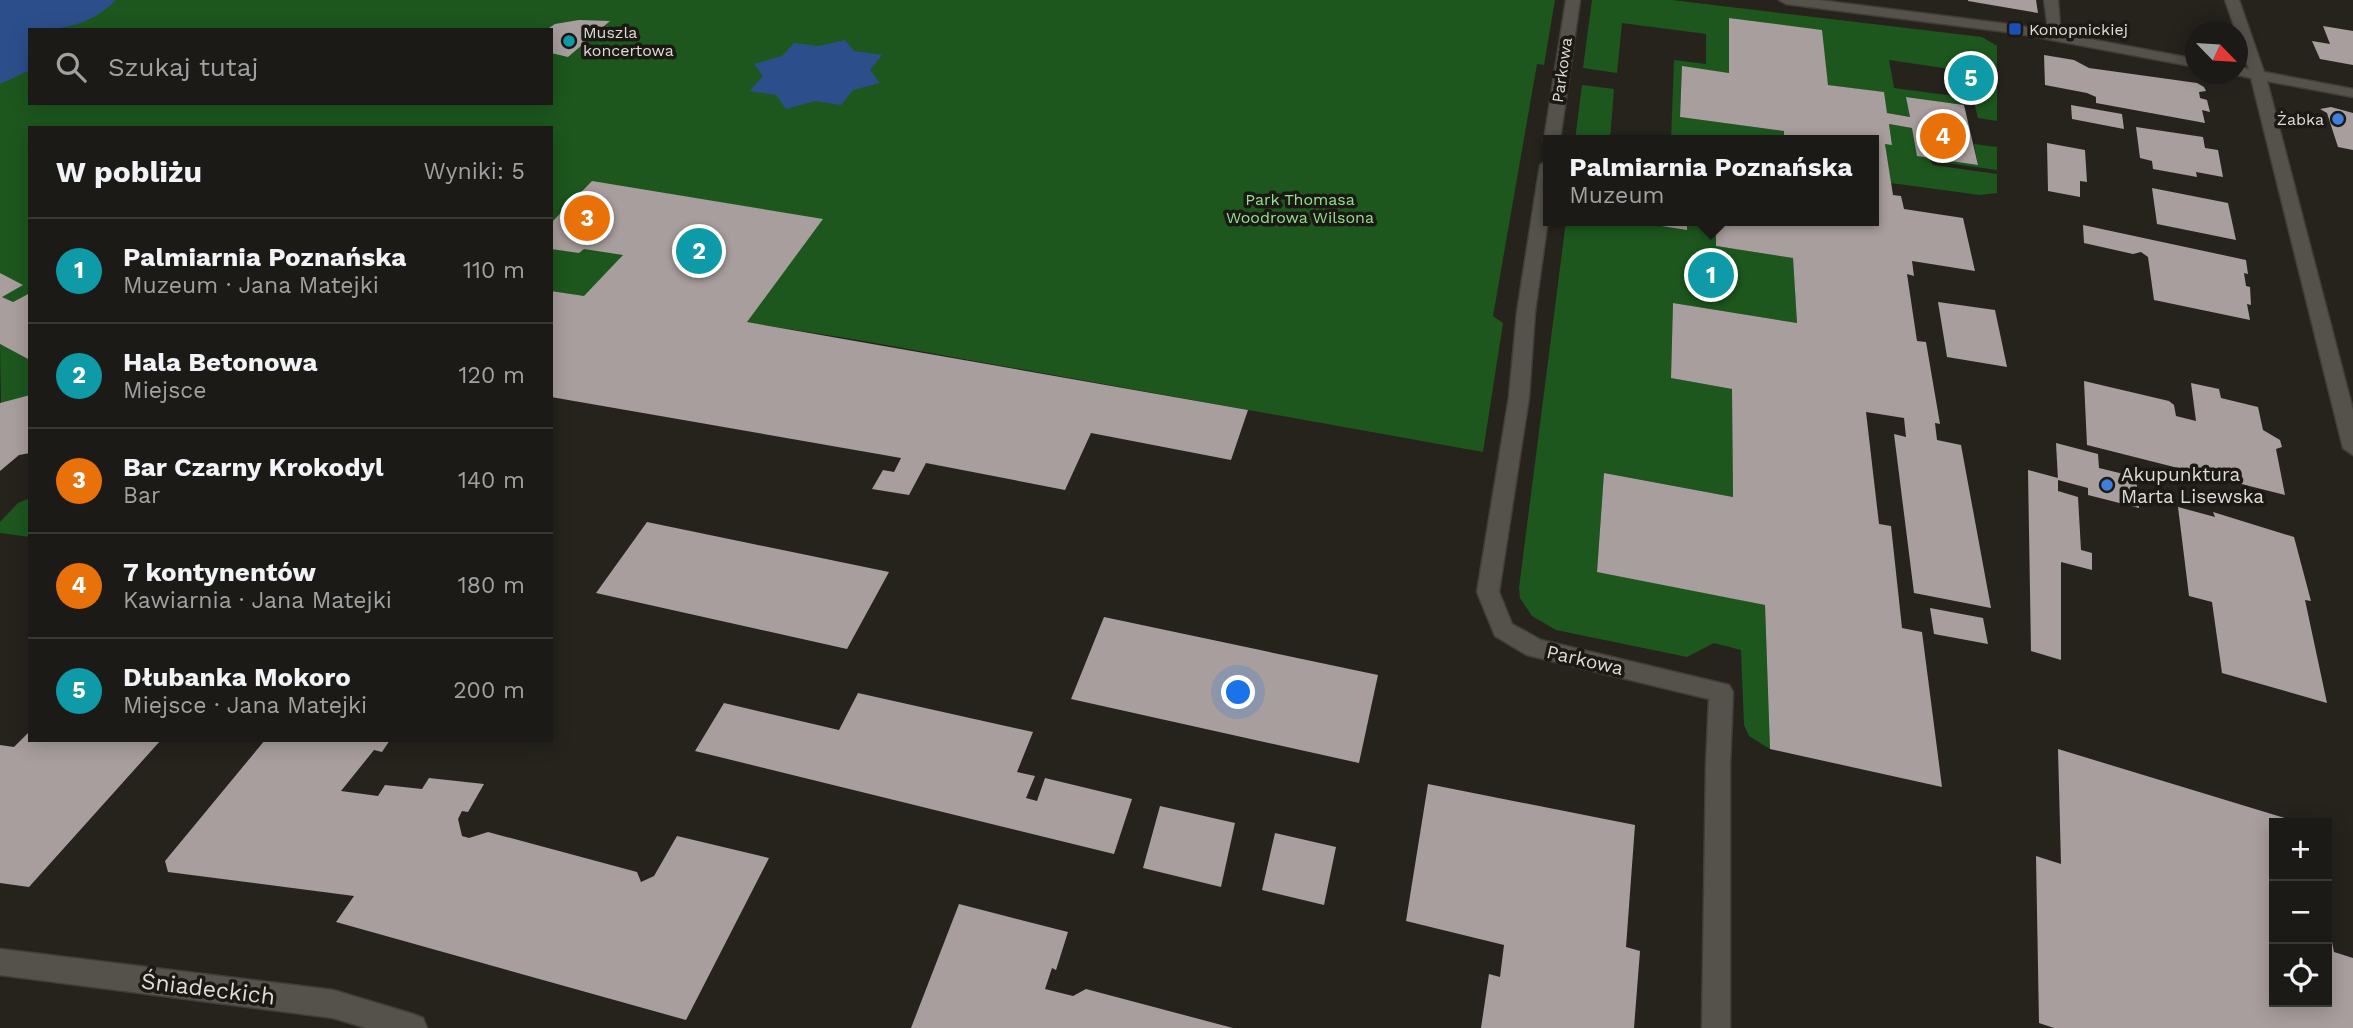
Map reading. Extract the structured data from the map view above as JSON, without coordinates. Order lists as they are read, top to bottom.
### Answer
{
  "streets": {
    "street": ["Parkowa", "Śniadeckich"]
  },
  "parks": ["Park Thomasa Woodrowa Wilsona"],
  "places": {
    "transit": ["Konopnickiej"],
    "other": ["Muszla koncertowa", "Żabka", "Akupunktura Marta Lisewska"]
  },
  "north": "bottom right",
  "page": {
    "search": "Szukaj tutaj",
    "pins": [
      "5",
      "4",
      "3",
      "2",
      "1"
    ],
    "heading": ["W pobliżu", "Wyniki: 5"],
    "popup": ["Palmiarnia Poznańska", "Muzeum"],
    "list": [
      {
        "mark": "1",
        "name": "Palmiarnia Poznańska",
        "note": "Muzeum · Jana Matejki",
        "value": "110 m"
      },
      {
        "mark": "2",
        "name": "Hala Betonowa",
        "note": "Miejsce",
        "value": "120 m"
      },
      {
        "mark": "3",
        "name": "Bar Czarny Krokodyl",
        "note": "Bar",
        "value": "140 m"
      },
      {
        "mark": "4",
        "name": "7 kontynentów",
        "note": "Kawiarnia · Jana Matejki",
        "value": "180 m"
      },
      {
        "mark": "5",
        "name": "Dłubanka Mokoro",
        "note": "Miejsce · Jana Matejki",
        "value": "200 m"
      }
    ],
    "map_buttons": ["+", "−"]
  }
}
